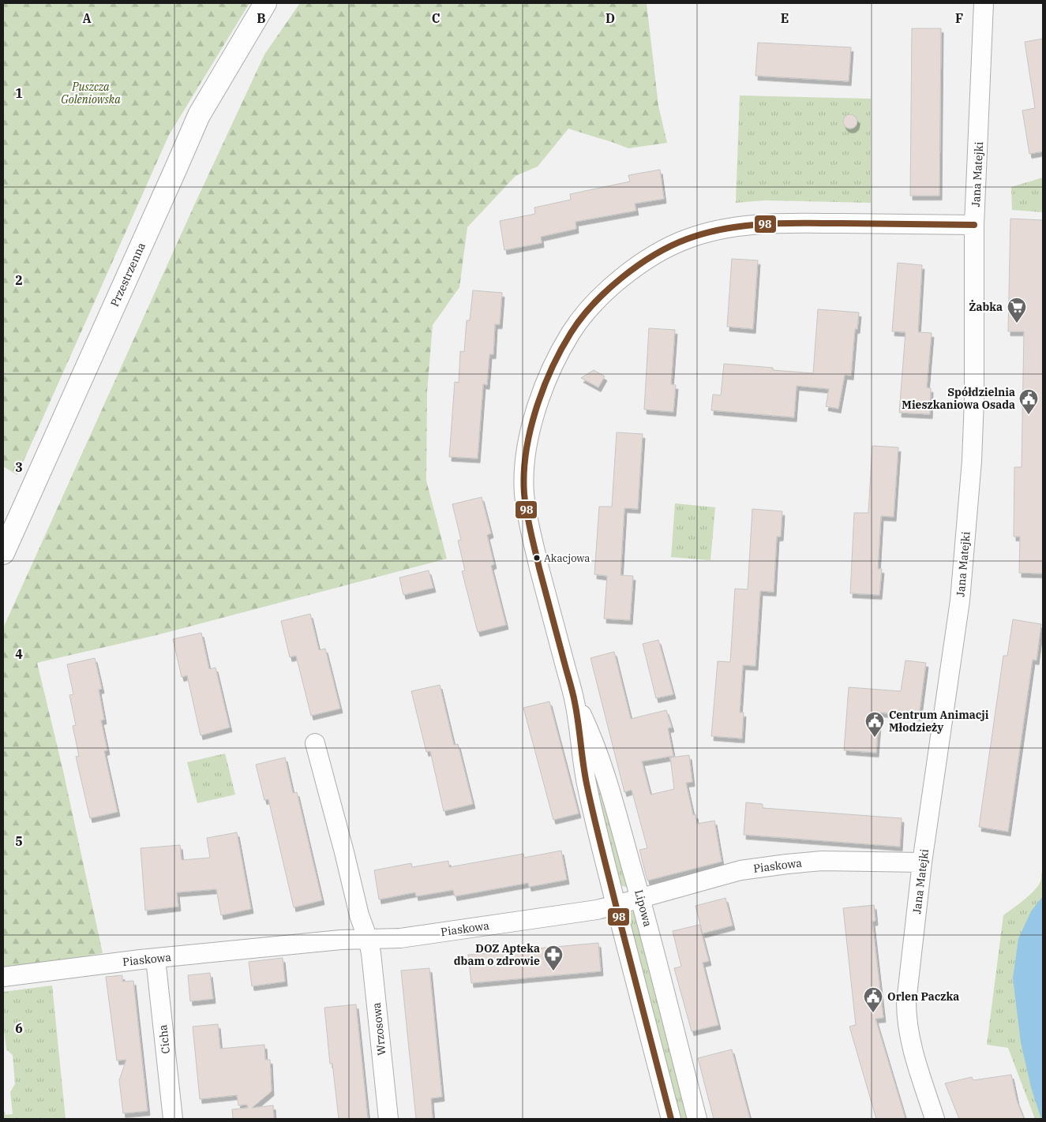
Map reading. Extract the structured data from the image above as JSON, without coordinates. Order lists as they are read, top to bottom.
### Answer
{
  "streets": {
    "street": [
      "Jana Matejki",
      "Przestrzenna",
      "Piaskowa",
      "Lipowa",
      "Wrzosowa",
      "Cicha"
    ]
  },
  "crossings": [
    ["Jana Matejki", "Piaskowa"],
    ["Jana Matejki", "Lipowa"],
    ["Piaskowa", "Lipowa"],
    ["Piaskowa", "Wrzosowa"],
    ["Piaskowa", "Cicha"]
  ],
  "parks": ["Puszcza Goleniowska"],
  "places": {
    "supermarket": ["Żabka"],
    "public building": ["Spółdzielnia Mieszkaniowa Osada", "Centrum Animacji Młodzieży", "Orlen Paczka"],
    "other": ["Akacjowa"],
    "pharmacy": ["DOZ Apteka dbam o zdrowie"]
  },
  "lines": ["transit line 98"],
  "grid": {
    "columns": [
      "A",
      "B",
      "C",
      "D",
      "E",
      "F"
    ],
    "rows": [
      "1",
      "2",
      "3",
      "4",
      "5",
      "6"
    ]
  }
}
